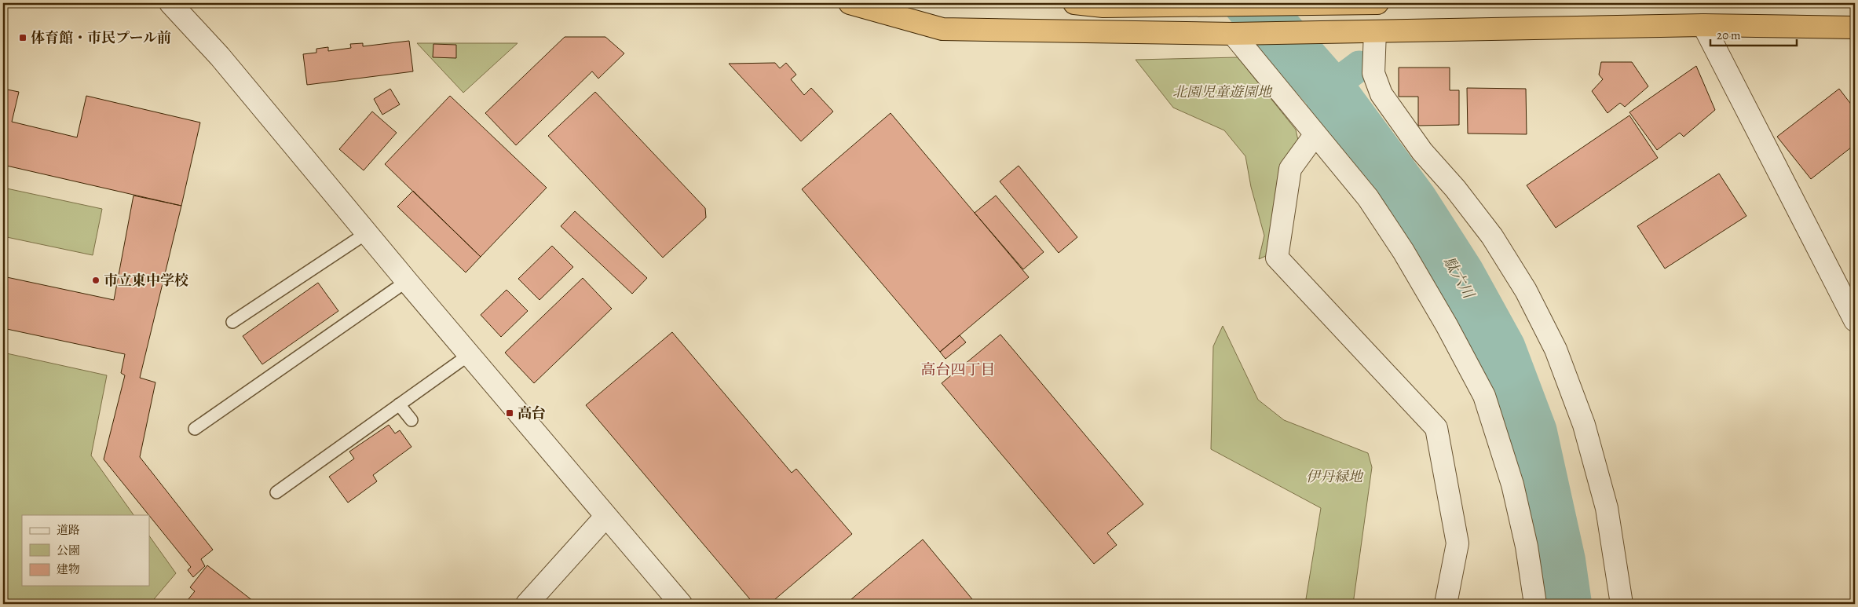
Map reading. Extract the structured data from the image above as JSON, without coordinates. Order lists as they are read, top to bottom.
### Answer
{
  "districts": ["高台四丁目"],
  "water": ["駄六川"],
  "parks": ["北園児童遊園地", "伊丹緑地"],
  "places": {
    "transit": ["体育館・市民プール前", "高台"],
    "other": ["市立東中学校"]
  },
  "legend": ["道路", "公園", "建物"],
  "scale_bar": "20 m"
}
